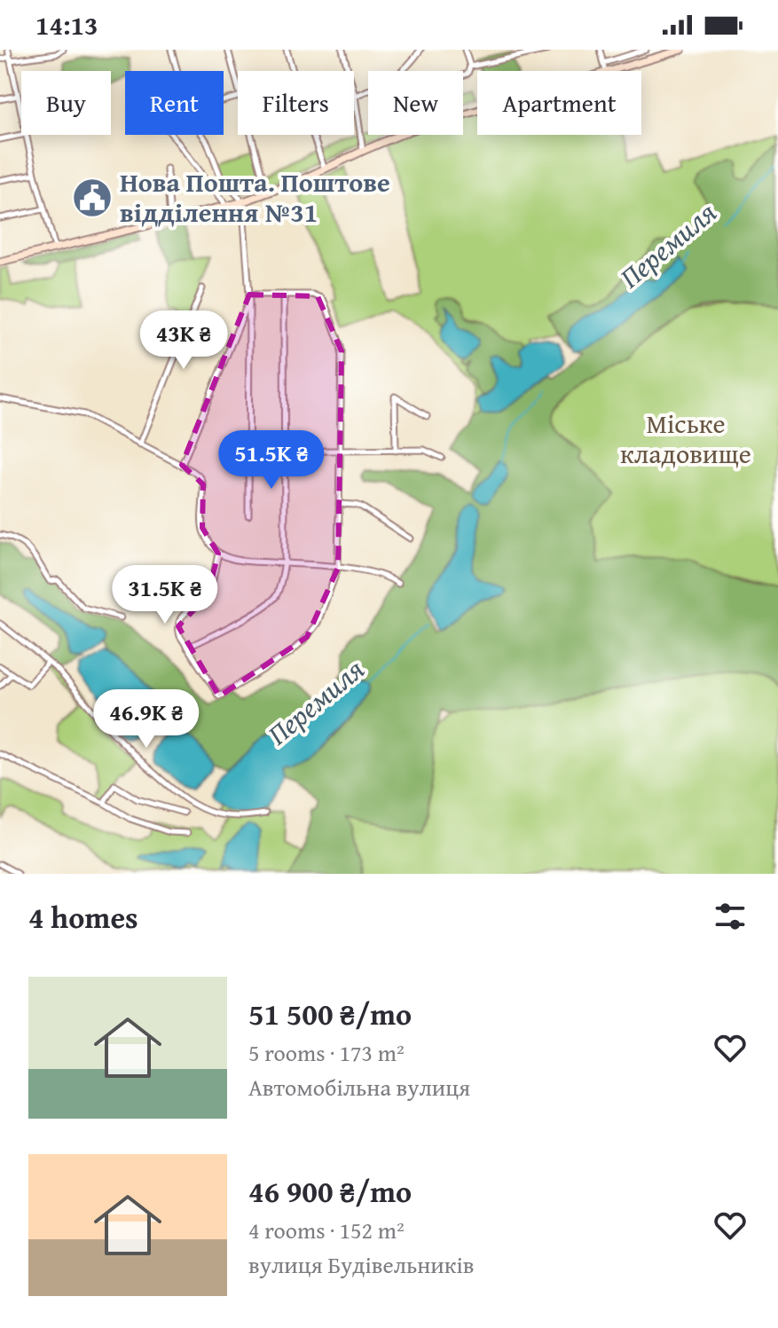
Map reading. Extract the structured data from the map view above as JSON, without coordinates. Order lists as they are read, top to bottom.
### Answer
{
  "water": ["Перемиля"],
  "parks": ["Міське кладовище"],
  "places": {
    "public building": ["Нова Пошта. Поштове відділення №31"]
  },
  "page": {
    "status": "14:13",
    "chip": [
      "Buy",
      "Rent",
      "Filters",
      "New",
      "Apartment"
    ],
    "price": [
      "43K ₴",
      "51.5K ₴",
      "31.5K ₴",
      "46.9K ₴"
    ],
    "heading": "4 homes",
    "list": [
      {
        "name": "51 500 ₴/mo",
        "note": "5 rooms · 173 m² · Автомобільна вулиця"
      },
      {
        "name": "46 900 ₴/mo",
        "note": "4 rooms · 152 m² · вулиця Будівельників"
      }
    ]
  }
}
